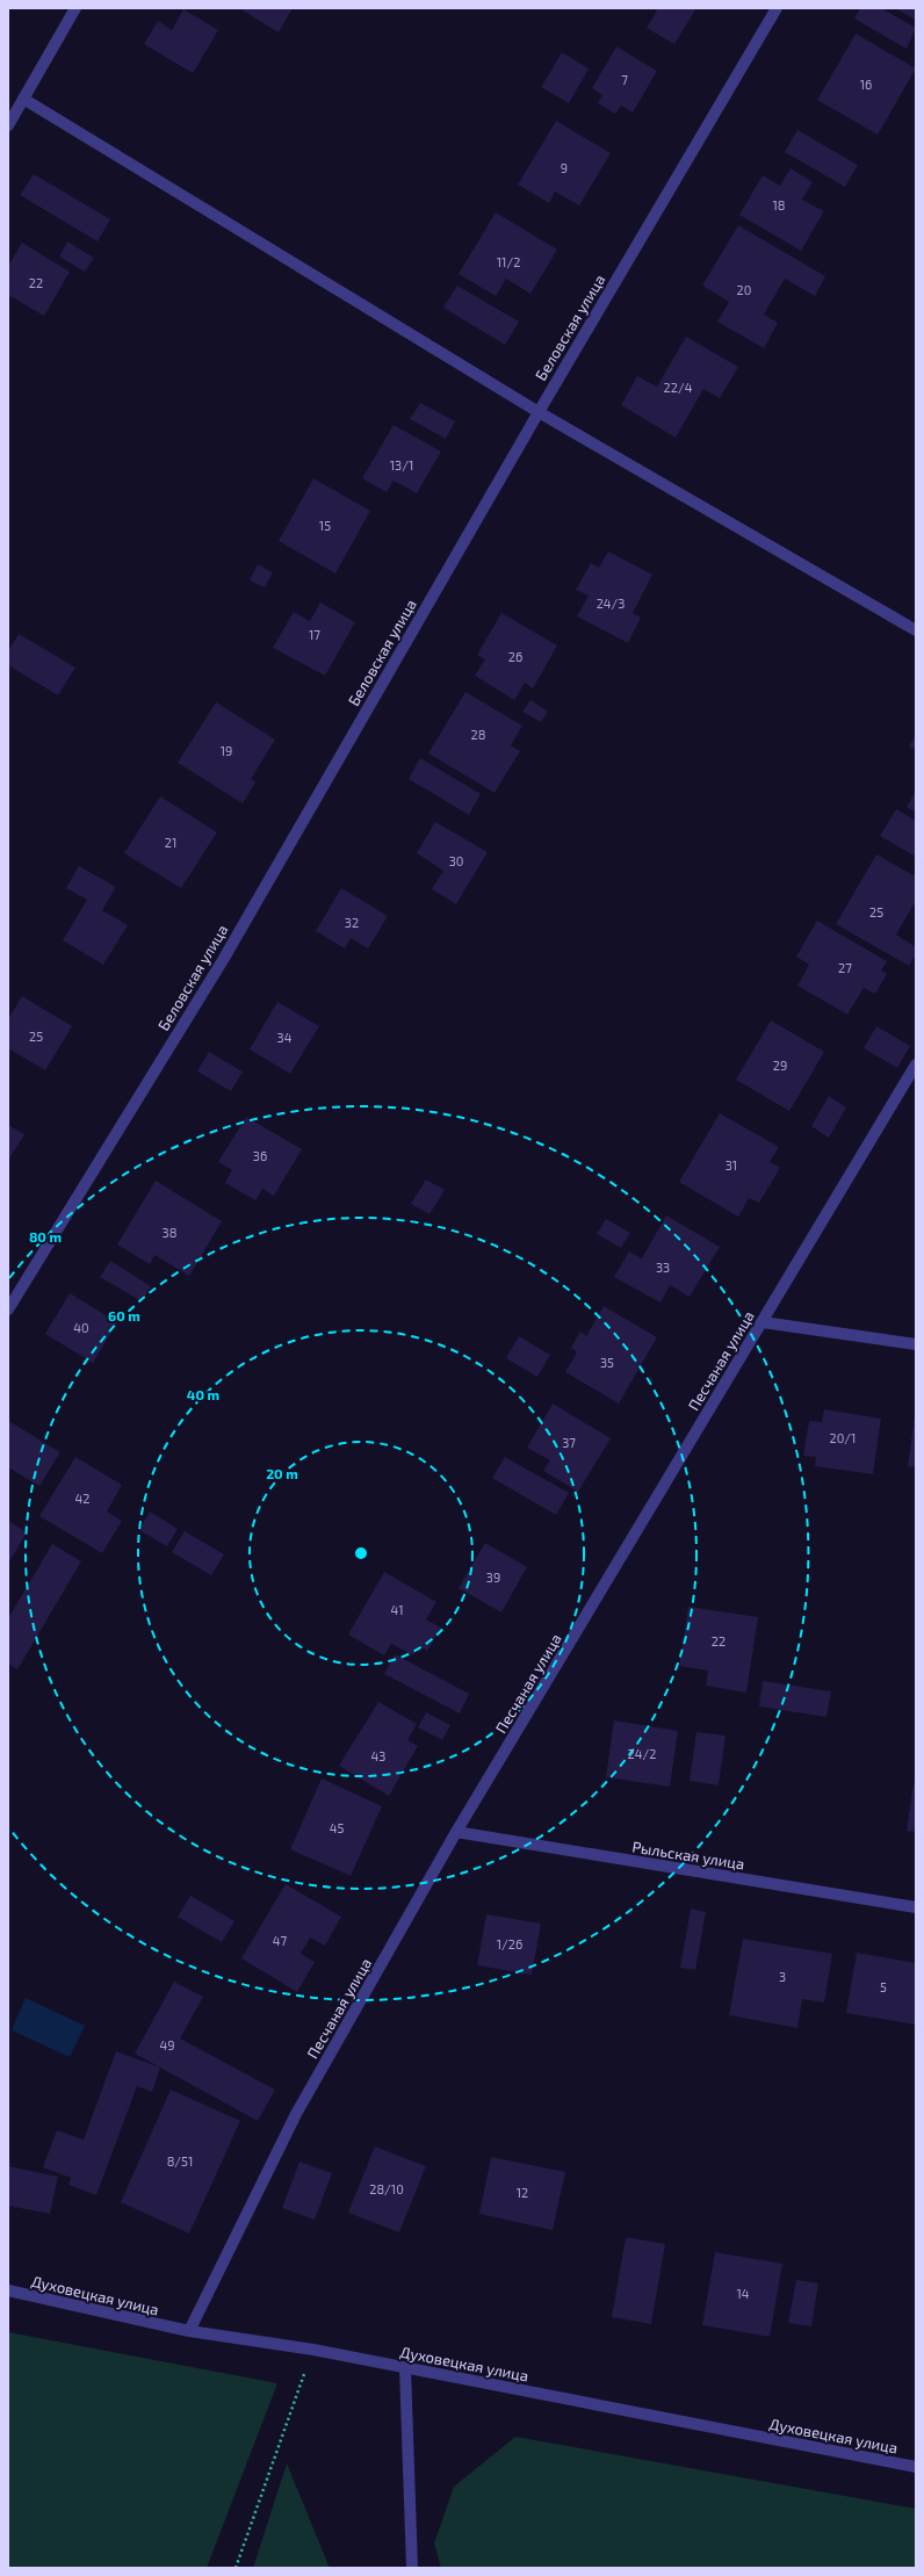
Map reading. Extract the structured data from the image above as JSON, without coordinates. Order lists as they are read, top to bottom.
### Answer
{
  "streets": {
    "street": [
      "Беловская улица",
      "Песчаная улица",
      "Рыльская улица",
      "Духовецкая улица"
    ]
  },
  "crossings": [
    ["Песчаная улица", "Рыльская улица"],
    ["Песчаная улица", "Духовецкая улица"]
  ],
  "house_numbers": [
    "7",
    "16",
    "9",
    "18",
    "11/2",
    "22",
    "20",
    "22/4",
    "13/1",
    "15",
    "24/3",
    "17",
    "26",
    "28",
    "19",
    "21",
    "30",
    "25",
    "32",
    "27",
    "25",
    "34",
    "29",
    "36",
    "31",
    "38",
    "33",
    "40",
    "35",
    "20/1",
    "37",
    "42",
    "39",
    "41",
    "22",
    "24/2",
    "43",
    "45",
    "47",
    "1/26",
    "3",
    "5",
    "49",
    "8/51",
    "28/10",
    "12",
    "14"
  ],
  "rings": [
    "80 m",
    "60 m",
    "40 m",
    "20 m"
  ]
}
